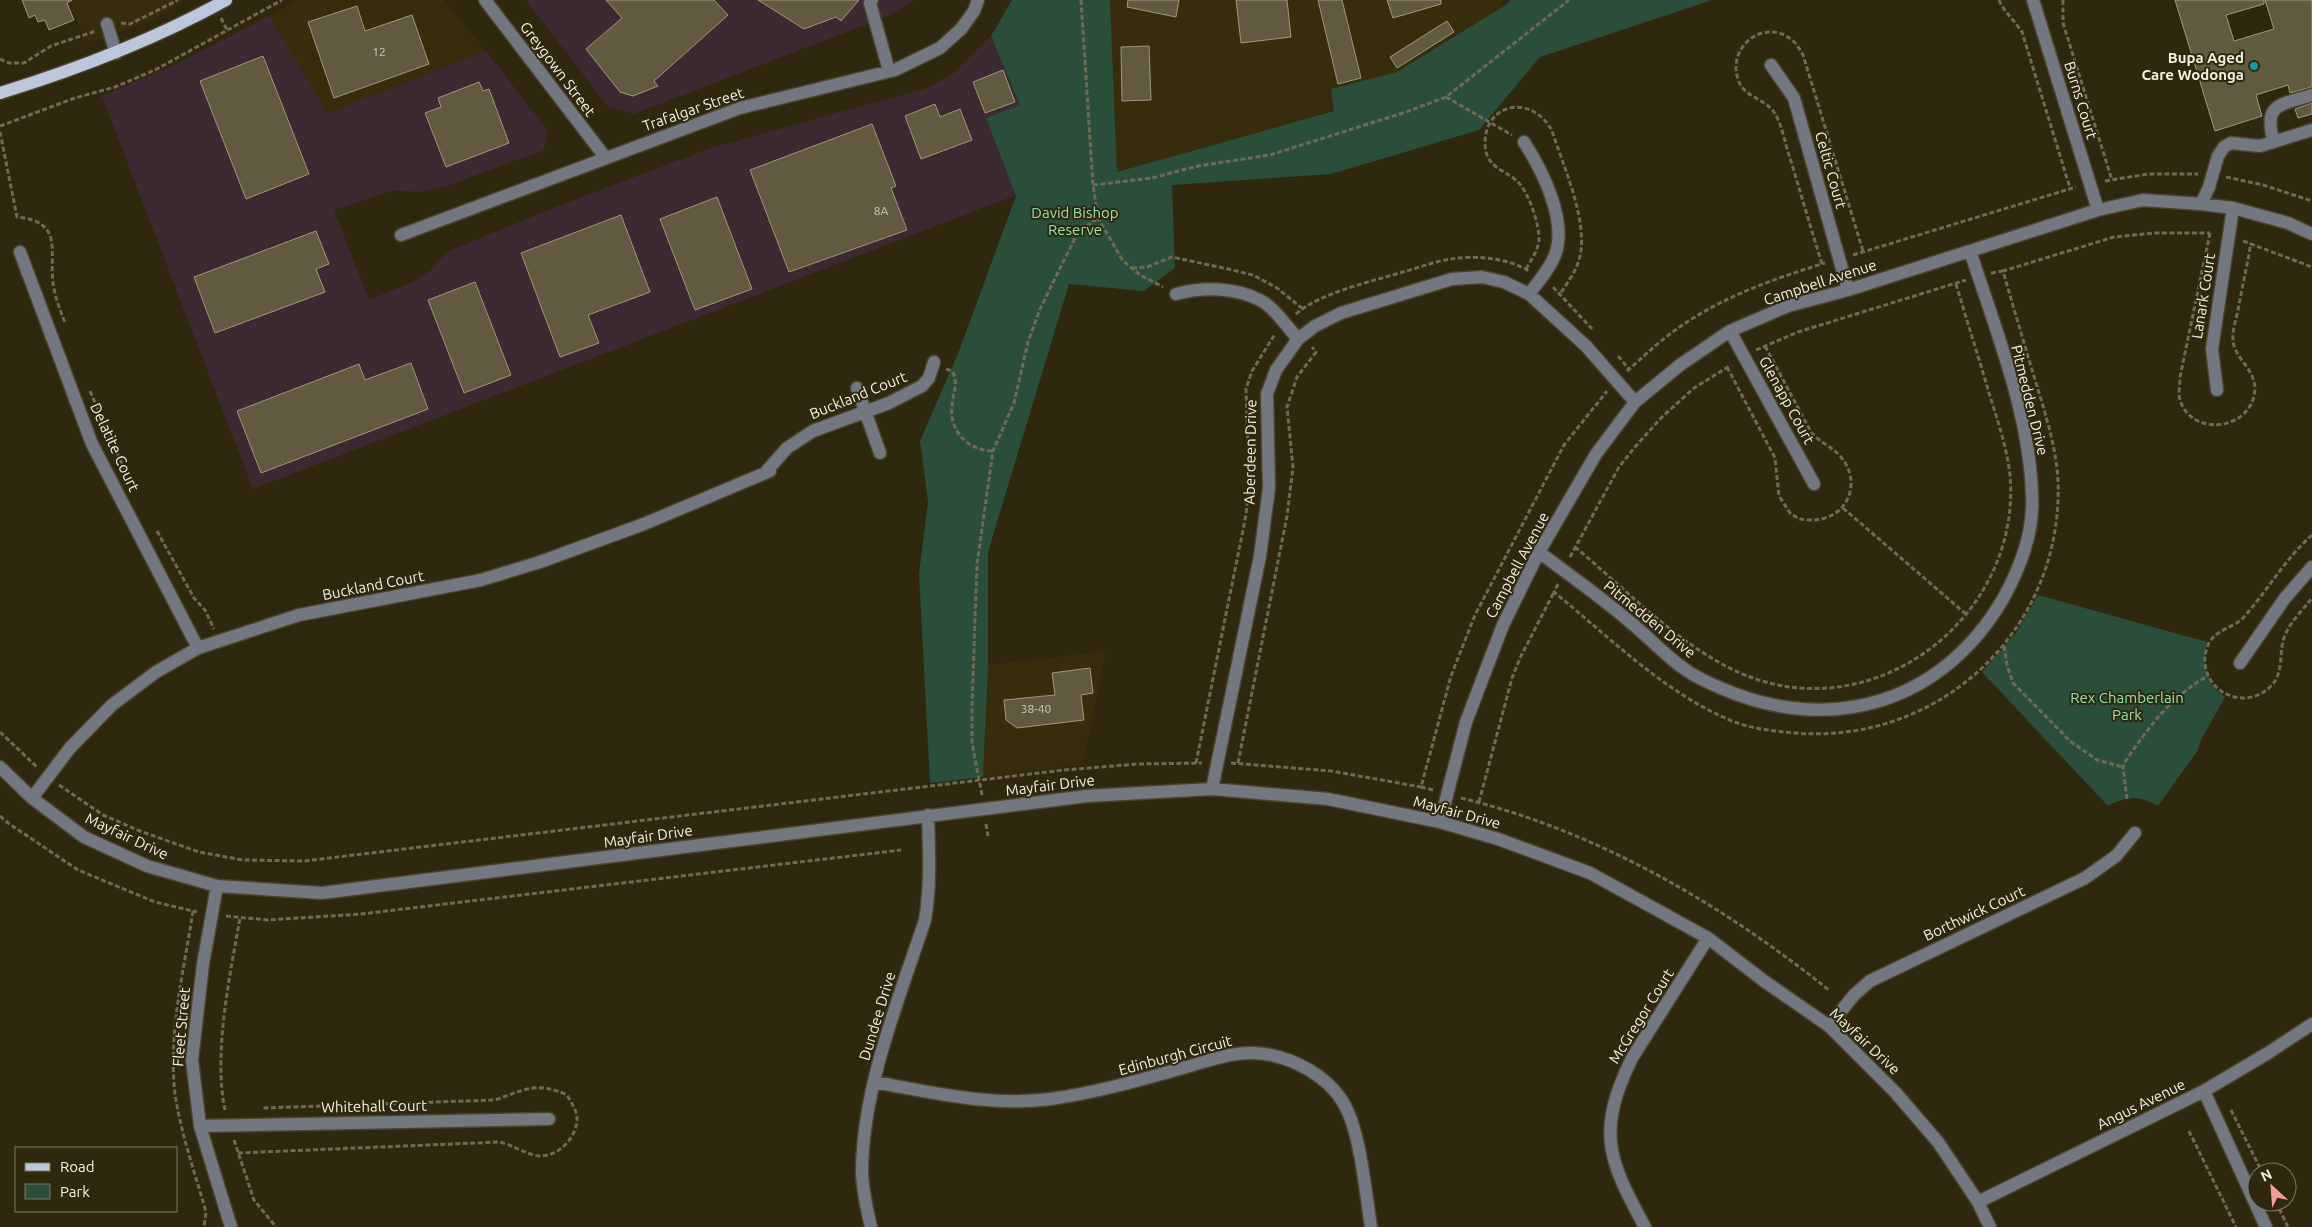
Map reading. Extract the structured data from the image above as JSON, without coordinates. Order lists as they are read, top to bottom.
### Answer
{
  "streets": {
    "street": [
      "Greygown Street",
      "Burns Court",
      "Trafalgar Street",
      "Celtic Court",
      "Campbell Avenue",
      "Lanark Court",
      "Buckland Court",
      "Glenapp Court",
      "Pitmedden Drive",
      "Delatite Court",
      "Aberdeen Drive",
      "Mayfair Drive",
      "Borthwick Court",
      "Dundee Drive",
      "McGregor Court",
      "Fleet Street",
      "Edinburgh Circuit",
      "Angus Avenue",
      "Whitehall Court"
    ]
  },
  "crossings": [
    ["Greygown Street", "Trafalgar Street"],
    ["Burns Court", "Campbell Avenue"],
    ["Celtic Court", "Campbell Avenue"],
    ["Campbell Avenue", "Lanark Court"],
    ["Campbell Avenue", "Glenapp Court"],
    ["Campbell Avenue", "Pitmedden Drive"],
    ["Campbell Avenue", "Aberdeen Drive"],
    ["Campbell Avenue", "Mayfair Drive"],
    ["Buckland Court", "Delatite Court"],
    ["Buckland Court", "Mayfair Drive"],
    ["Aberdeen Drive", "Mayfair Drive"],
    ["Mayfair Drive", "Borthwick Court"],
    ["Mayfair Drive", "Dundee Drive"],
    ["Mayfair Drive", "McGregor Court"],
    ["Mayfair Drive", "Fleet Street"],
    ["Mayfair Drive", "Angus Avenue"],
    ["Dundee Drive", "Edinburgh Circuit"],
    ["Fleet Street", "Whitehall Court"]
  ],
  "parks": ["David Bishop Reserve", "Rex Chamberlain Park"],
  "places": ["Bupa Aged Care Wodonga"],
  "house_numbers": ["12", "8A", "38-40"],
  "legend": ["Road", "Park"],
  "north": "top left"
}
